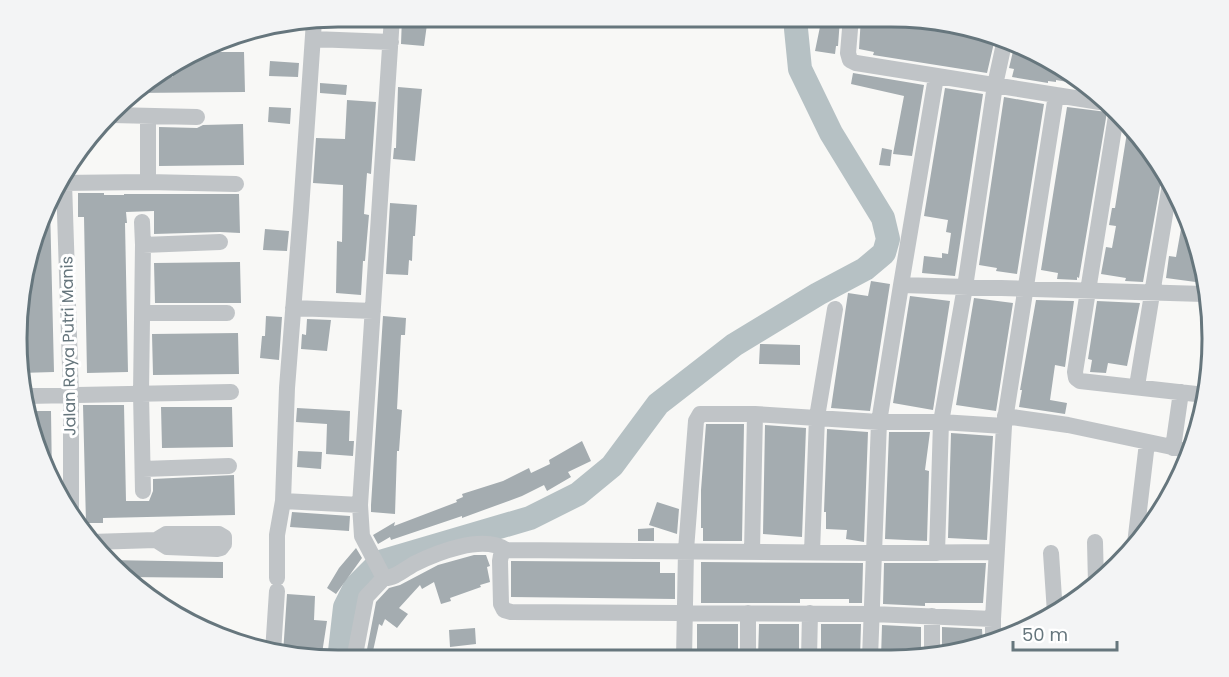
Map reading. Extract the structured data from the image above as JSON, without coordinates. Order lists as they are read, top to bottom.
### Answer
{
  "streets": {
    "street": ["Jalan Raya Putri Manis"]
  },
  "scale_bar": "50 m"
}
